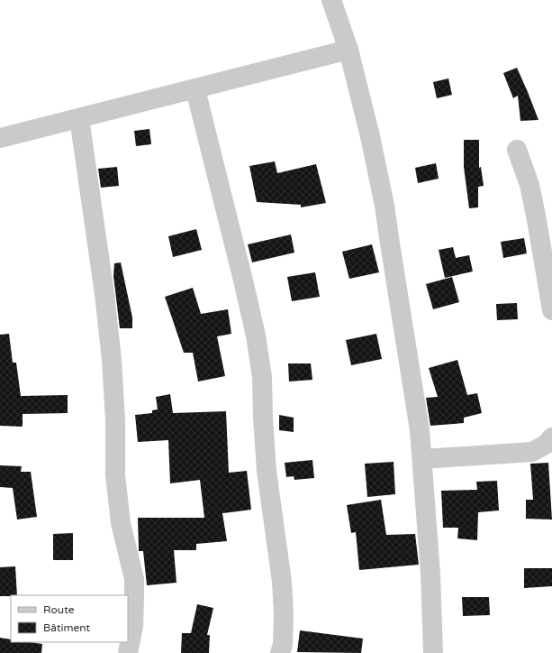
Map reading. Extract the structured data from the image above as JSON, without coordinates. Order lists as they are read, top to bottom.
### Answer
{
  "legend": ["Route", "Bâtiment"]
}
